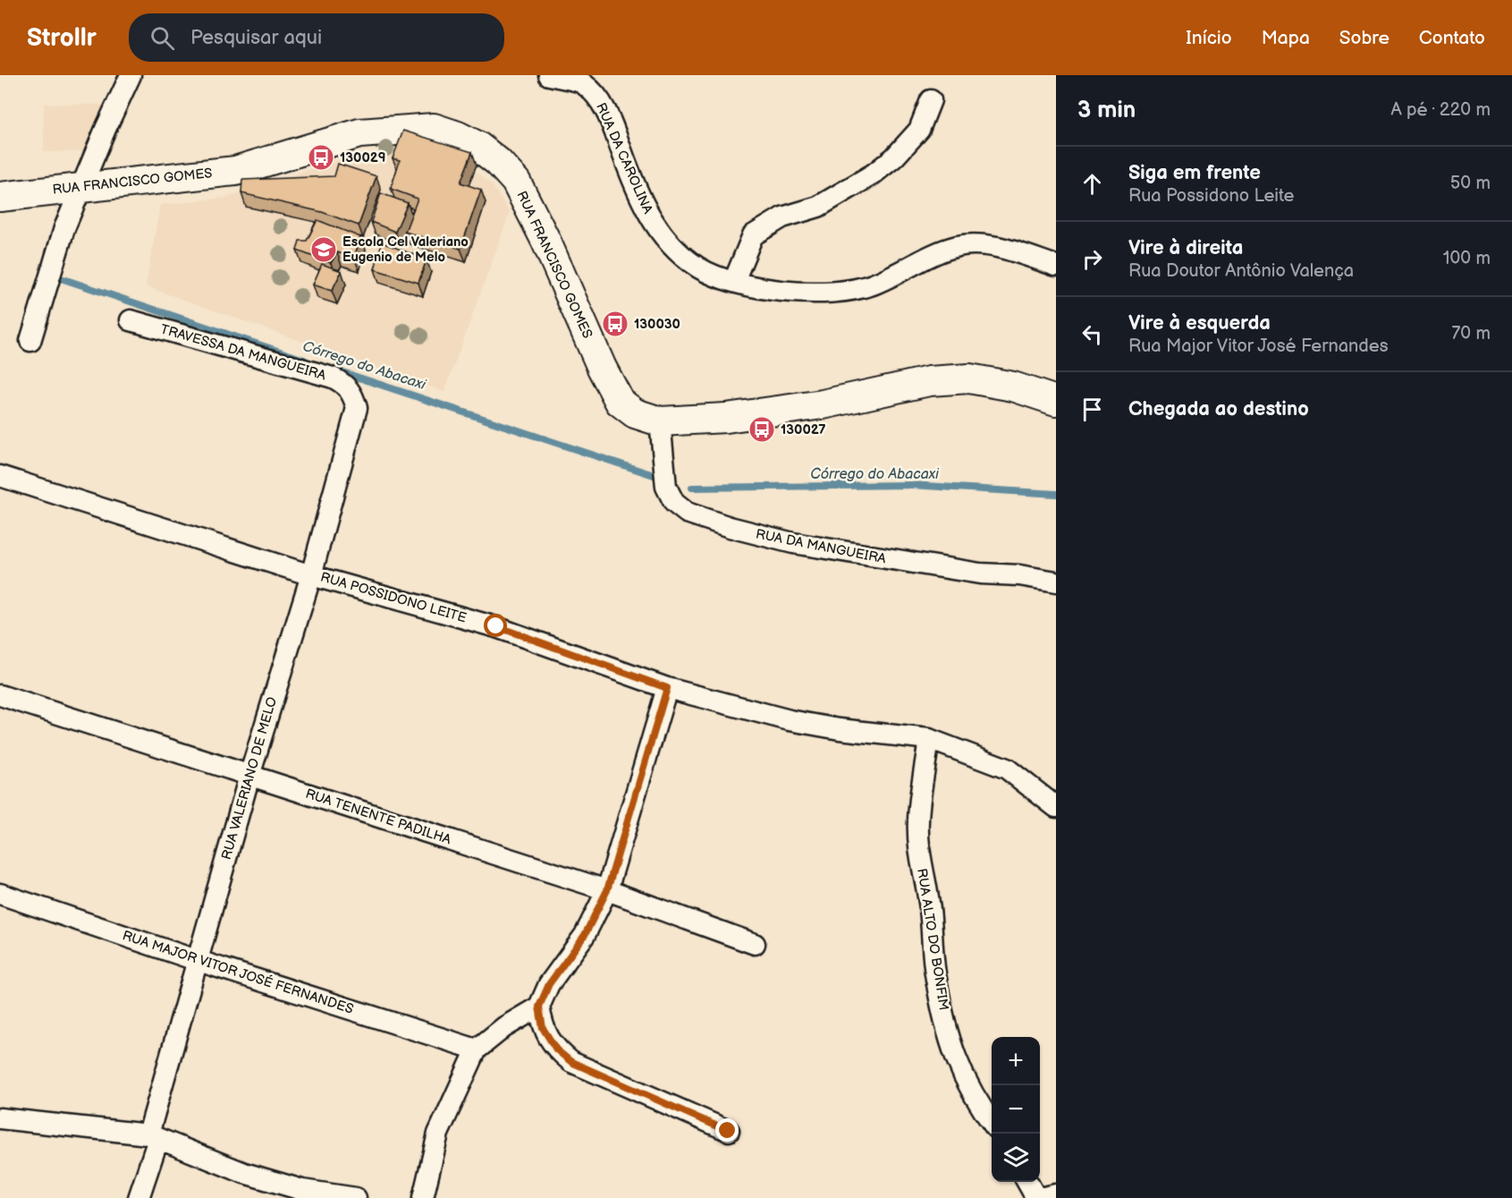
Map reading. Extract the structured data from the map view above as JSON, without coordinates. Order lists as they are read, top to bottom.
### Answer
{
  "streets": {
    "street": [
      "RUA DA CAROLINA",
      "RUA FRANCISCO GOMES",
      "TRAVESSA DA MANGUEIRA",
      "RUA DA MANGUEIRA",
      "RUA POSSIDONO LEITE",
      "RUA VALERIANO DE MELO",
      "RUA TENENTE PADILHA",
      "RUA ALTO DO BONFIM",
      "RUA MAJOR VITOR JOSÉ FERNANDES"
    ]
  },
  "crossings": [
    ["RUA FRANCISCO GOMES", "RUA DA MANGUEIRA"],
    ["TRAVESSA DA MANGUEIRA", "RUA VALERIANO DE MELO"],
    ["RUA POSSIDONO LEITE", "RUA VALERIANO DE MELO"],
    ["RUA POSSIDONO LEITE", "RUA ALTO DO BONFIM"],
    ["RUA VALERIANO DE MELO", "RUA TENENTE PADILHA"],
    ["RUA VALERIANO DE MELO", "RUA MAJOR VITOR JOSÉ FERNANDES"]
  ],
  "water": ["Córrego do Abacaxi"],
  "places": {
    "bus stop": ["130029", "130030", "130027"],
    "school or university": ["Escola Cel Valeriano Eugenio de Melo"]
  },
  "page": {
    "header": "Strollr",
    "search": "Pesquisar aqui",
    "nav": [
      "Início",
      "Mapa",
      "Sobre",
      "Contato"
    ],
    "heading": ["3 min", "A pé · 220 m"],
    "list": [
      ["Siga em frente", "Rua Possidono Leite", "50 m"],
      ["Vire à direita", "Rua Doutor Antônio Valença", "100 m"],
      ["Vire à esquerda", "Rua Major Vitor José Fernandes", "70 m"],
      "Chegada ao destino"
    ],
    "map_buttons": ["+", "−"]
  }
}
